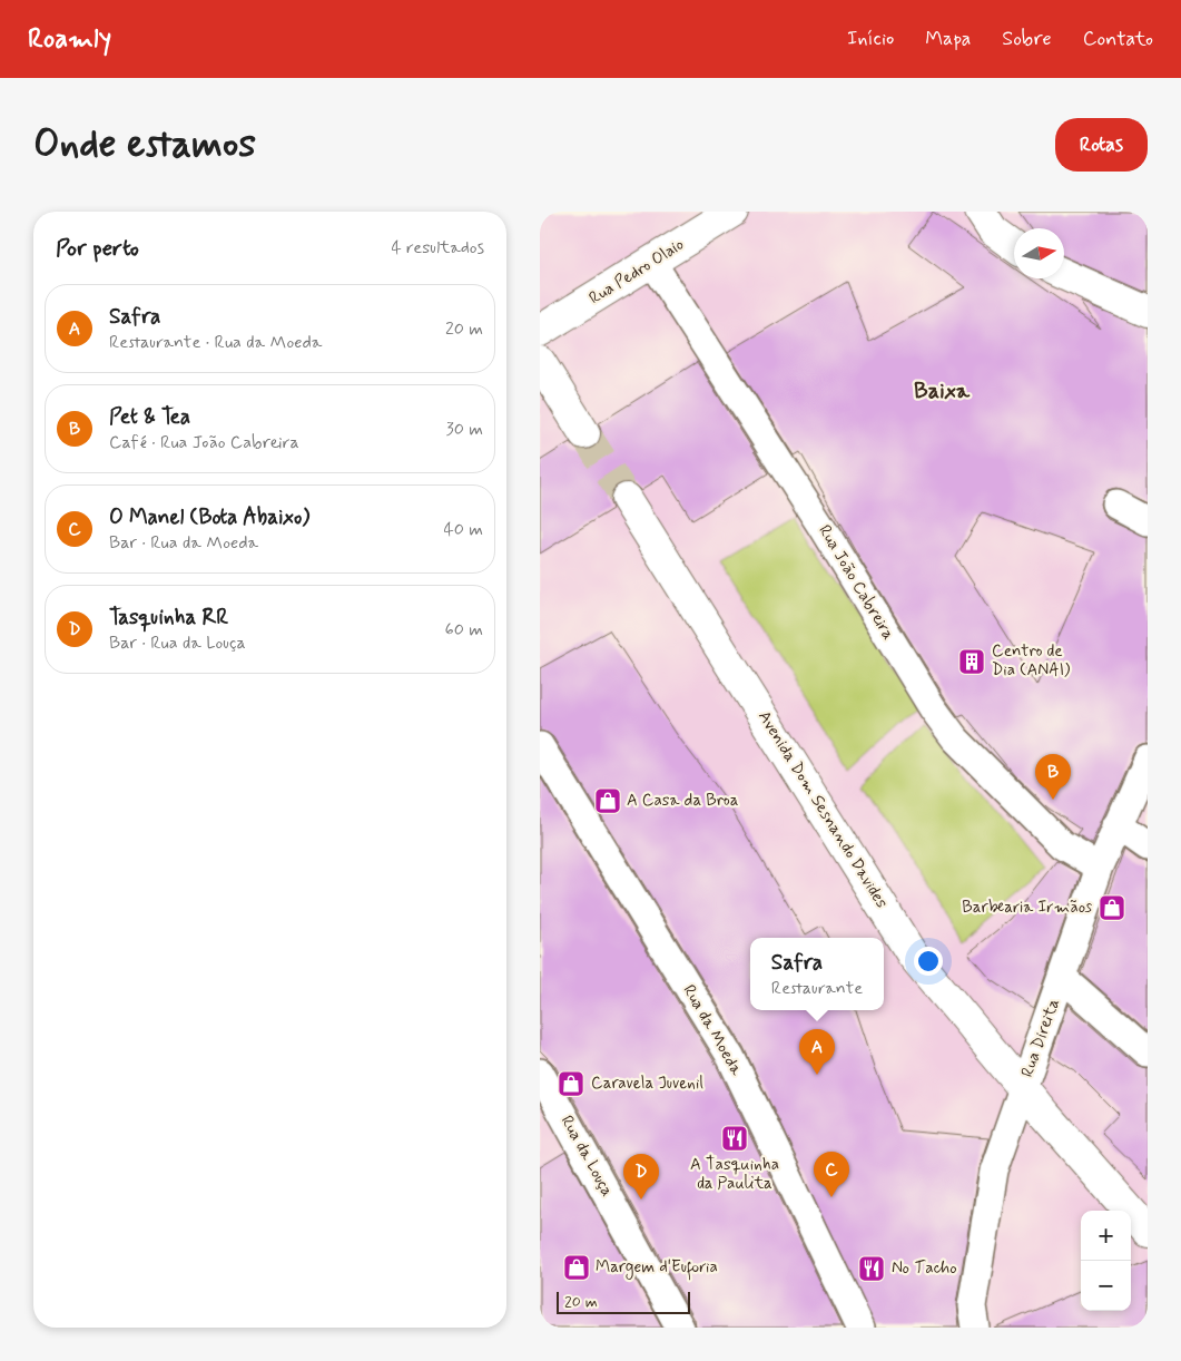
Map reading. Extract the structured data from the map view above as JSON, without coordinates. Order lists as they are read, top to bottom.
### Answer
{
  "streets": {
    "street": [
      "Rua Pedro Olaio",
      "Rua João Cabreira",
      "Avenida Dom Sesnando Davides",
      "Rua da Moeda",
      "Rua Direita",
      "Rua da Louça"
    ]
  },
  "crossings": [
    ["Rua Pedro Olaio", "Rua João Cabreira"],
    ["Rua João Cabreira", "Rua Direita"],
    ["Avenida Dom Sesnando Davides", "Rua Direita"]
  ],
  "districts": ["Baixa"],
  "places": {
    "building": ["Centro de Dia (ANAI)"],
    "shop": [
      "A Casa da Broa",
      "Barbearia Irmãos",
      "Caravela Juvenil",
      "Margem d'Euforia"
    ],
    "restaurant": ["A Tasquinha da Paulita", "No Tacho"]
  },
  "scale_bar": "20 m",
  "north": "right",
  "page": {
    "header": "Roamly",
    "nav": [
      "Início",
      "Mapa",
      "Sobre",
      "Contato"
    ],
    "buttons": "Rotas",
    "title": "Onde estamos",
    "heading": ["Por perto", "4 resultados"],
    "list": [
      {
        "mark": "A",
        "name": "Safra",
        "note": "Restaurante · Rua da Moeda",
        "value": "20 m"
      },
      {
        "mark": "B",
        "name": "Pet & Tea",
        "note": "Café · Rua João Cabreira",
        "value": "30 m"
      },
      {
        "mark": "C",
        "name": "O Manel (Bota Abaixo)",
        "note": "Bar · Rua da Moeda",
        "value": "40 m"
      },
      {
        "mark": "D",
        "name": "Tasquinha RR",
        "note": "Bar · Rua da Louça",
        "value": "60 m"
      }
    ],
    "pins": [
      "B",
      "A",
      "C",
      "D"
    ],
    "popup": ["Safra", "Restaurante"],
    "map_buttons": ["+", "−"],
    "scale": "20 m"
  }
}
